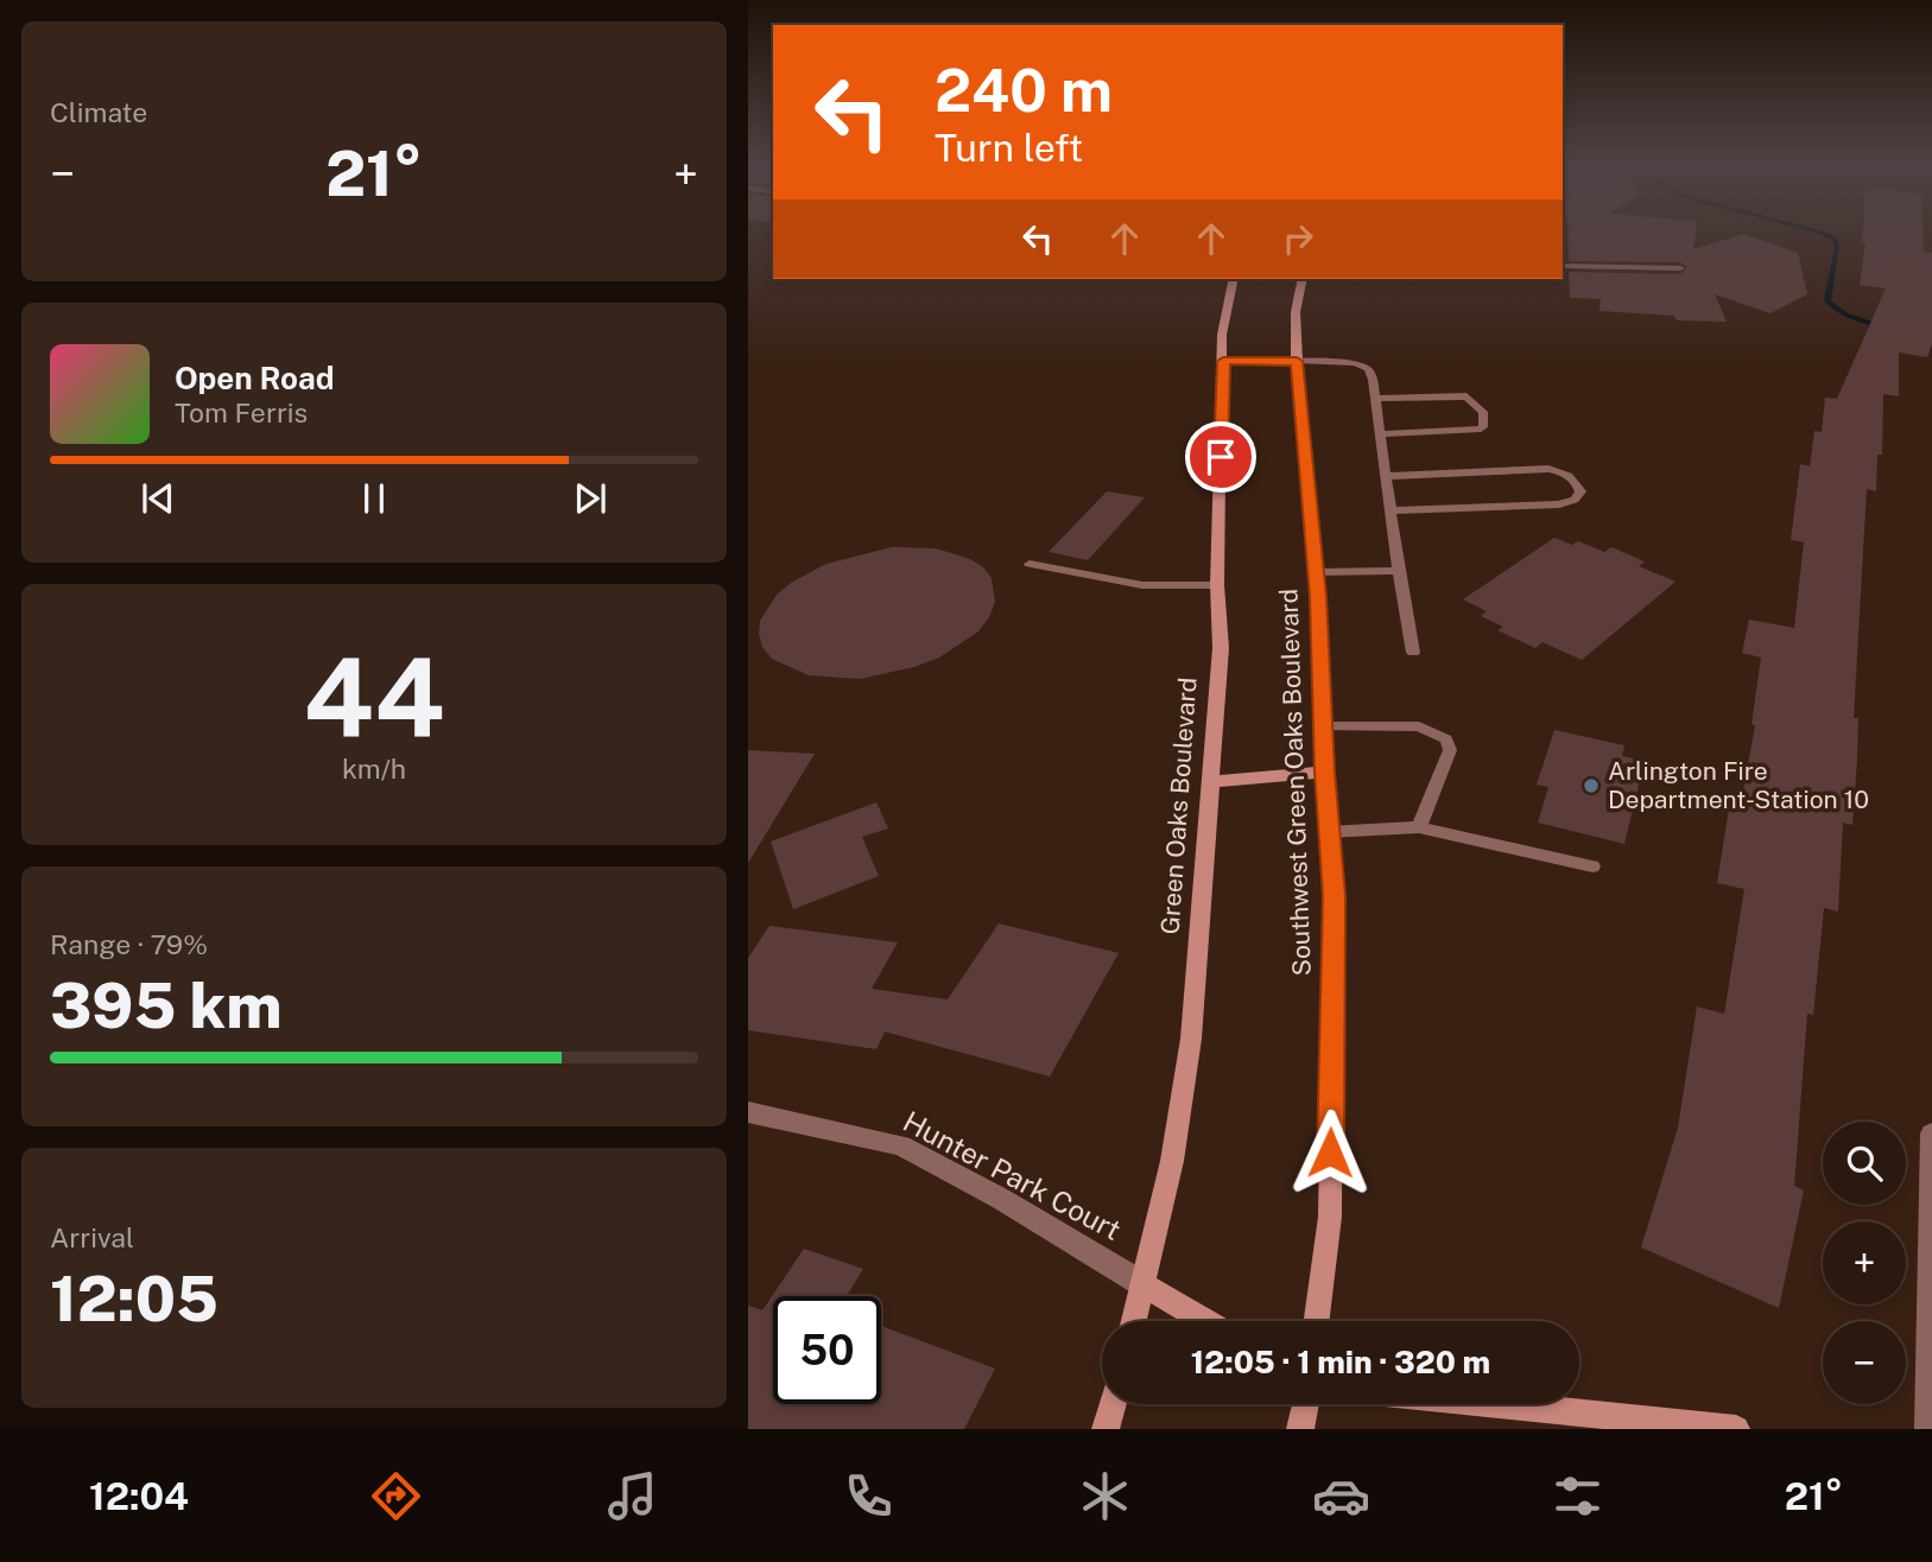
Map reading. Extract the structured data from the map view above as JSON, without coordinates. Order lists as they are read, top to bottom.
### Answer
{
  "streets": {
    "main road": ["Southwest Green Oaks Boulevard", "Green Oaks Boulevard"],
    "street": ["Hunter Park Court"]
  },
  "crossings": [
    ["Green Oaks Boulevard", "Hunter Park Court"]
  ],
  "places": ["Arlington Fire Department-Station 10"],
  "page": {
    "tile": [
      "Climate",
      ["44", "km/h"],
      ["Range · 79%", "395 km"],
      ["Arrival", "12:05"]
    ],
    "turn": ["240 m", "Turn left"],
    "heat": ["−", "21°", "+"],
    "song": ["Open Road", "Tom Ferris"],
    "map_buttons": ["+", "−"],
    "limit": "50",
    "trip": "12:05 · 1 min · 320 m",
    "tabs": ["12:04", "21°"]
  }
}
